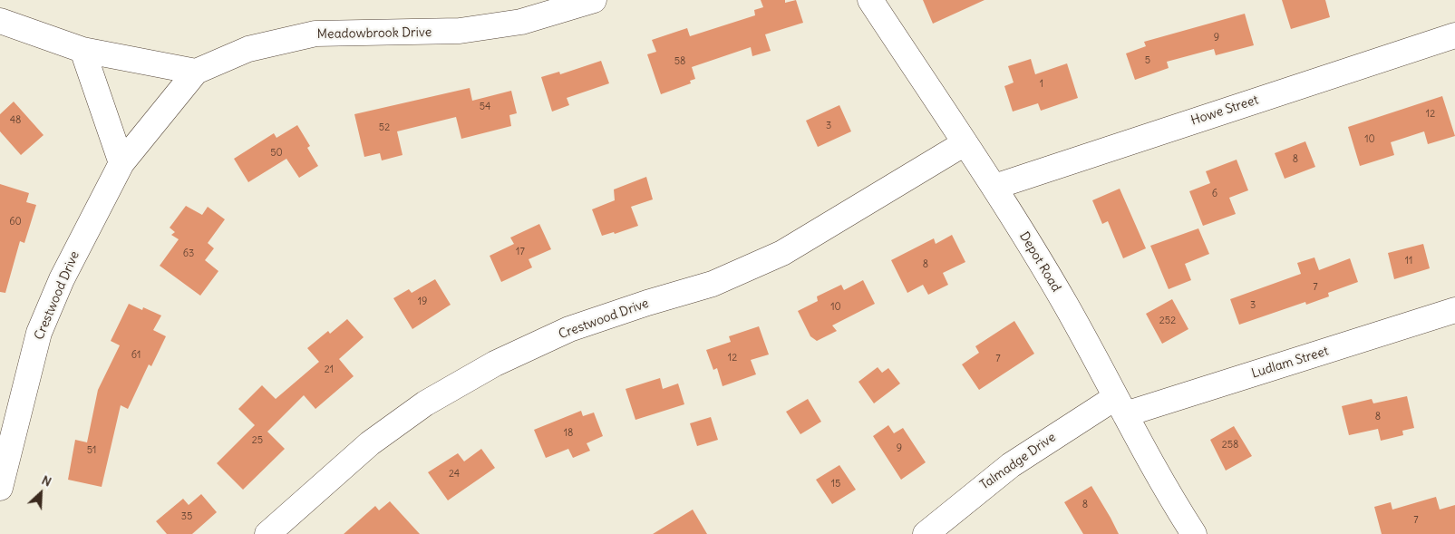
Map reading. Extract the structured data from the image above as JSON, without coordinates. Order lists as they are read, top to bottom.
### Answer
{
  "streets": {
    "street": [
      "Meadowbrook Drive",
      "Howe Street",
      "Depot Road",
      "Crestwood Drive",
      "Ludlam Street",
      "Talmadge Drive"
    ]
  },
  "crossings": [
    ["Meadowbrook Drive", "Crestwood Drive"],
    ["Howe Street", "Depot Road"],
    ["Depot Road", "Crestwood Drive"],
    ["Depot Road", "Ludlam Street"],
    ["Depot Road", "Talmadge Drive"],
    ["Ludlam Street", "Talmadge Drive"]
  ],
  "house_numbers": [
    "9",
    "5",
    "58",
    "1",
    "54",
    "12",
    "48",
    "3",
    "52",
    "10",
    "50",
    "8",
    "6",
    "60",
    "17",
    "63",
    "11",
    "8",
    "7",
    "19",
    "3",
    "10",
    "252",
    "61",
    "12",
    "7",
    "21",
    "8",
    "18",
    "25",
    "258",
    "9",
    "51",
    "24",
    "15",
    "8",
    "35",
    "7"
  ],
  "north": "top right"
}
